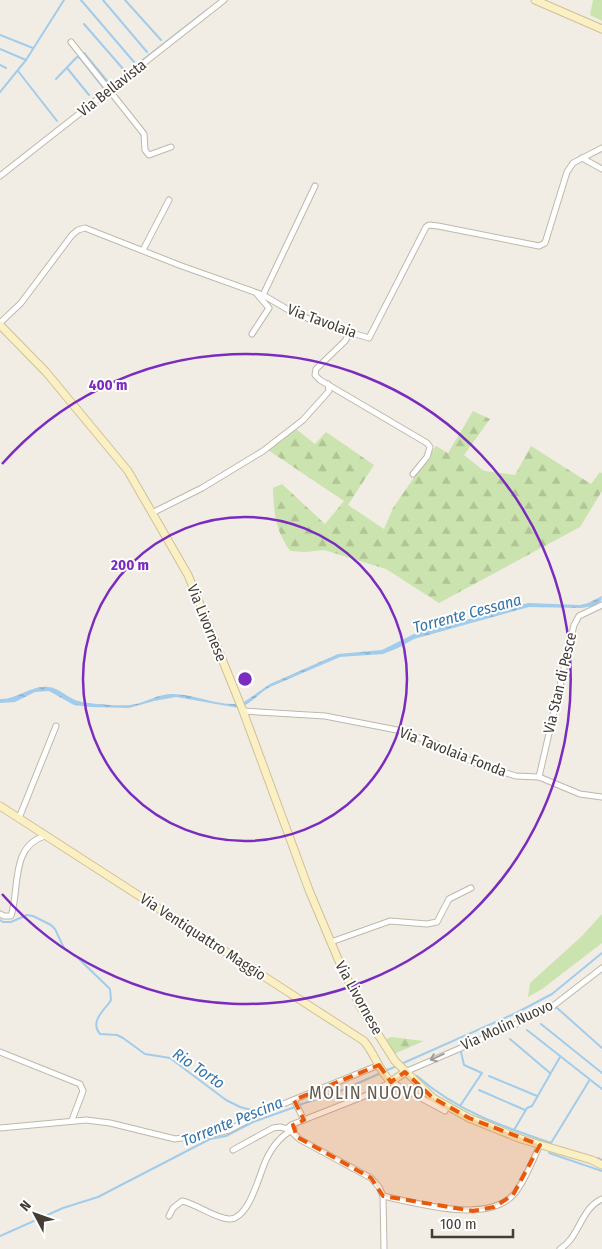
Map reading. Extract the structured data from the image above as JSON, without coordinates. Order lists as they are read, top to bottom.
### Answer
{
  "streets": {
    "main road": ["Via Livornese", "Via Ventiquattro Maggio"],
    "street": [
      "Via Bellavista",
      "Via Tavolaia",
      "Via Stan di Pesce",
      "Via Tavolaia Fonda",
      "Via Molin Nuovo"
    ]
  },
  "crossings": [
    ["Via Tavolaia", "Via Livornese"],
    ["Via Livornese", "Via Tavolaia Fonda"],
    ["Via Livornese", "Via Molin Nuovo"],
    ["Via Stan di Pesce", "Via Tavolaia Fonda"]
  ],
  "one_way": ["Via Molin Nuovo"],
  "districts": ["MOLIN NUOVO"],
  "water": ["Torrente Cessana", "Rio Torto", "Torrente Pescina"],
  "scale_bar": "100 m",
  "north": "top left",
  "rings": ["400 m", "200 m"]
}
